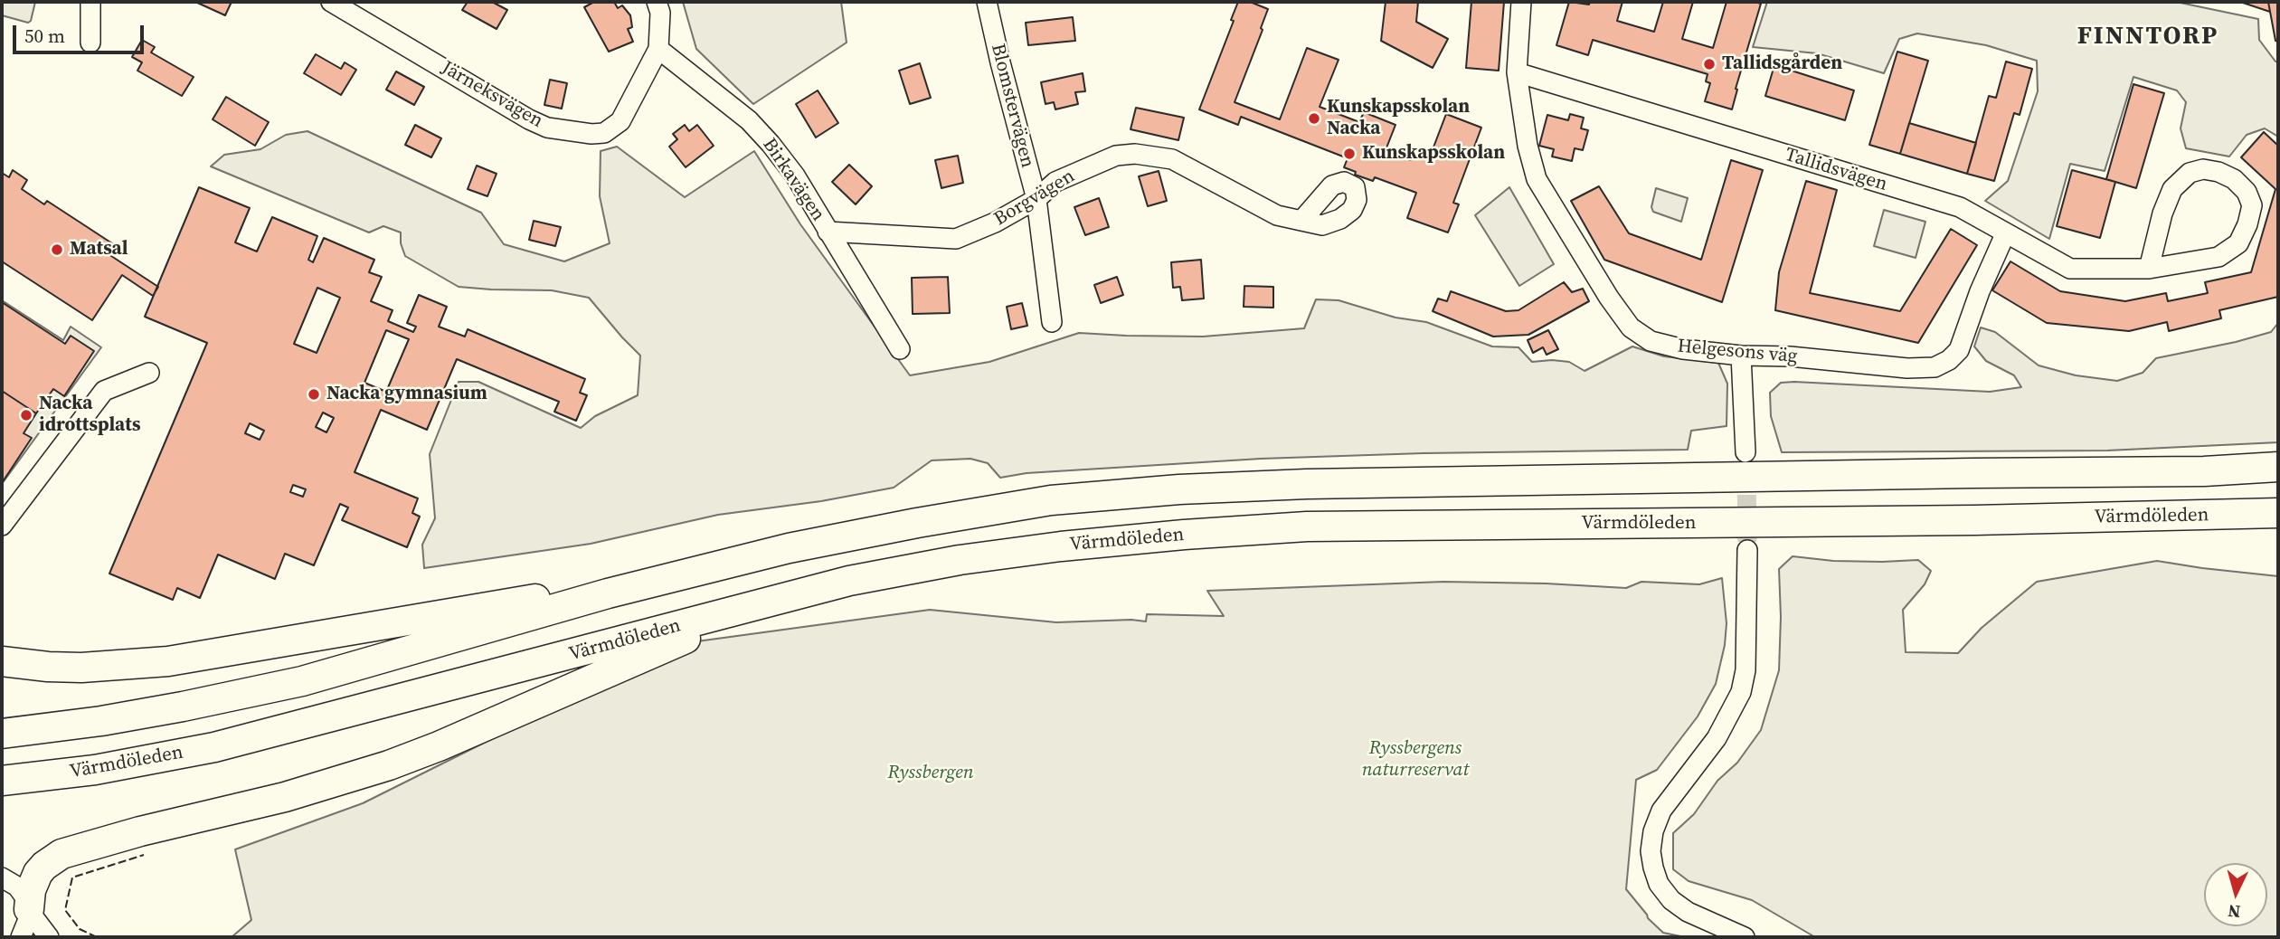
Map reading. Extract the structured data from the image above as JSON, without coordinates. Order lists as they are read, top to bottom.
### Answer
{
  "streets": {
    "highway": ["Värmdöleden"],
    "street": [
      "Järneksvägen",
      "Blomstervägen",
      "Tallidsvägen",
      "Birkavägen",
      "Borgvägen",
      "Helgesons väg"
    ]
  },
  "crossings": [
    ["Järneksvägen", "Birkavägen"],
    ["Blomstervägen", "Borgvägen"],
    ["Tallidsvägen", "Helgesons väg"],
    ["Birkavägen", "Borgvägen"]
  ],
  "districts": ["FINNTORP"],
  "parks": ["Ryssbergens naturreservat", "Ryssbergen"],
  "places": [
    "Tallidsgården",
    "Kunskapsskolan Nacka",
    "Kunskapsskolan",
    "Matsal",
    "Nacka gymnasium",
    "Nacka idrottsplats"
  ],
  "scale_bar": "50 m",
  "north": "bottom"
}
